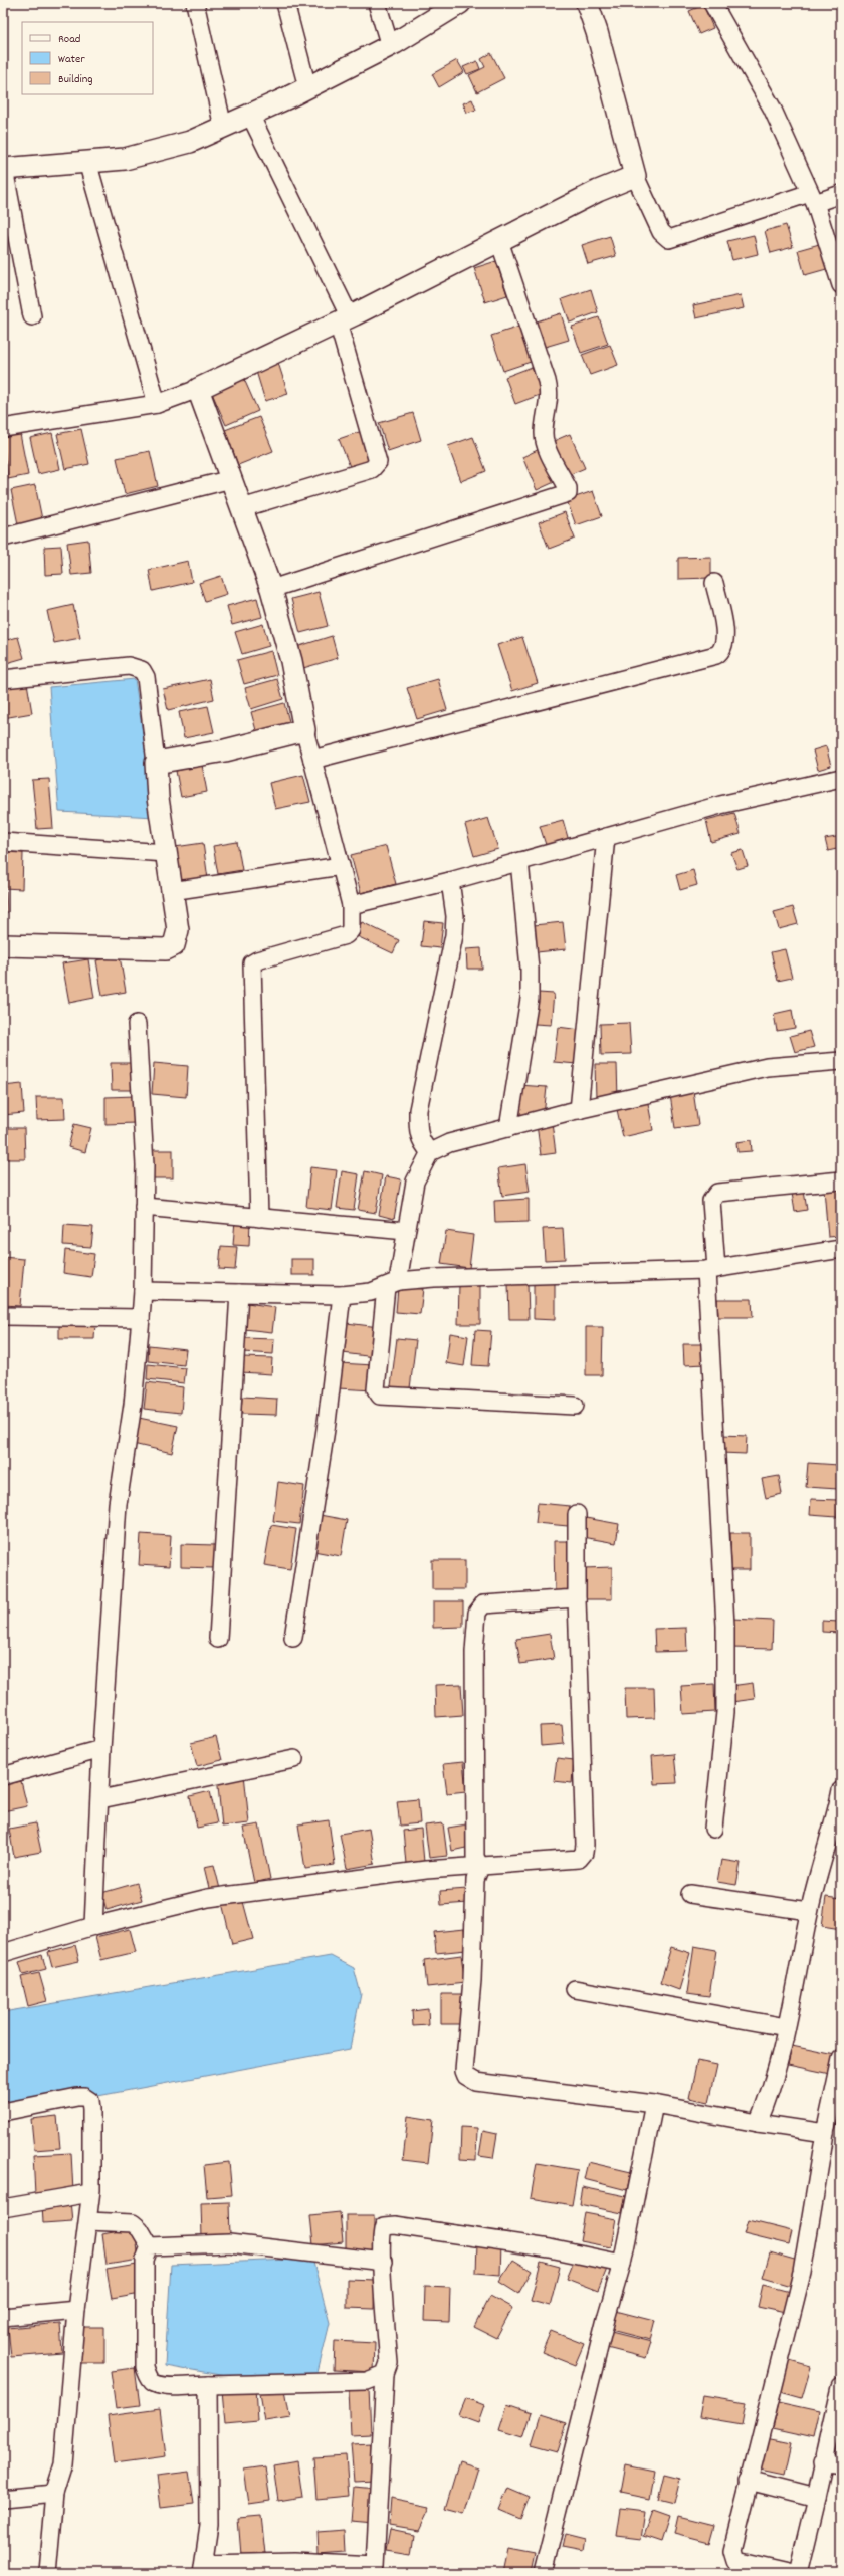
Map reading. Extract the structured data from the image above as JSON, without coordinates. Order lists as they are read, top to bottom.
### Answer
{
  "legend": ["Road", "Water", "Building"]
}
